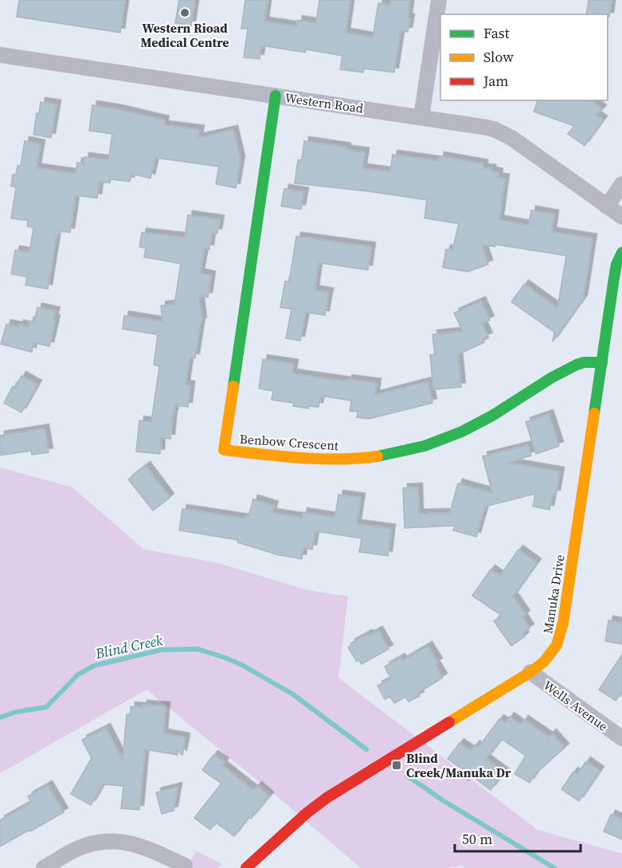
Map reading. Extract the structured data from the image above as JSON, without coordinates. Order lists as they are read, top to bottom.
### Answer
{
  "streets": {
    "street": [
      "Western Road",
      "Benbow Crescent",
      "Manuka Drive",
      "Wells Avenue"
    ]
  },
  "crossings": [
    ["Western Road", "Benbow Crescent"],
    ["Benbow Crescent", "Manuka Drive"],
    ["Manuka Drive", "Wells Avenue"]
  ],
  "water": ["Blind Creek"],
  "places": {
    "other": ["Western Rioad Medical Centre"],
    "transit": ["Blind Creek/Manuka Dr"]
  },
  "legend": ["Fast", "Slow", "Jam"],
  "scale_bar": "50 m"
}
